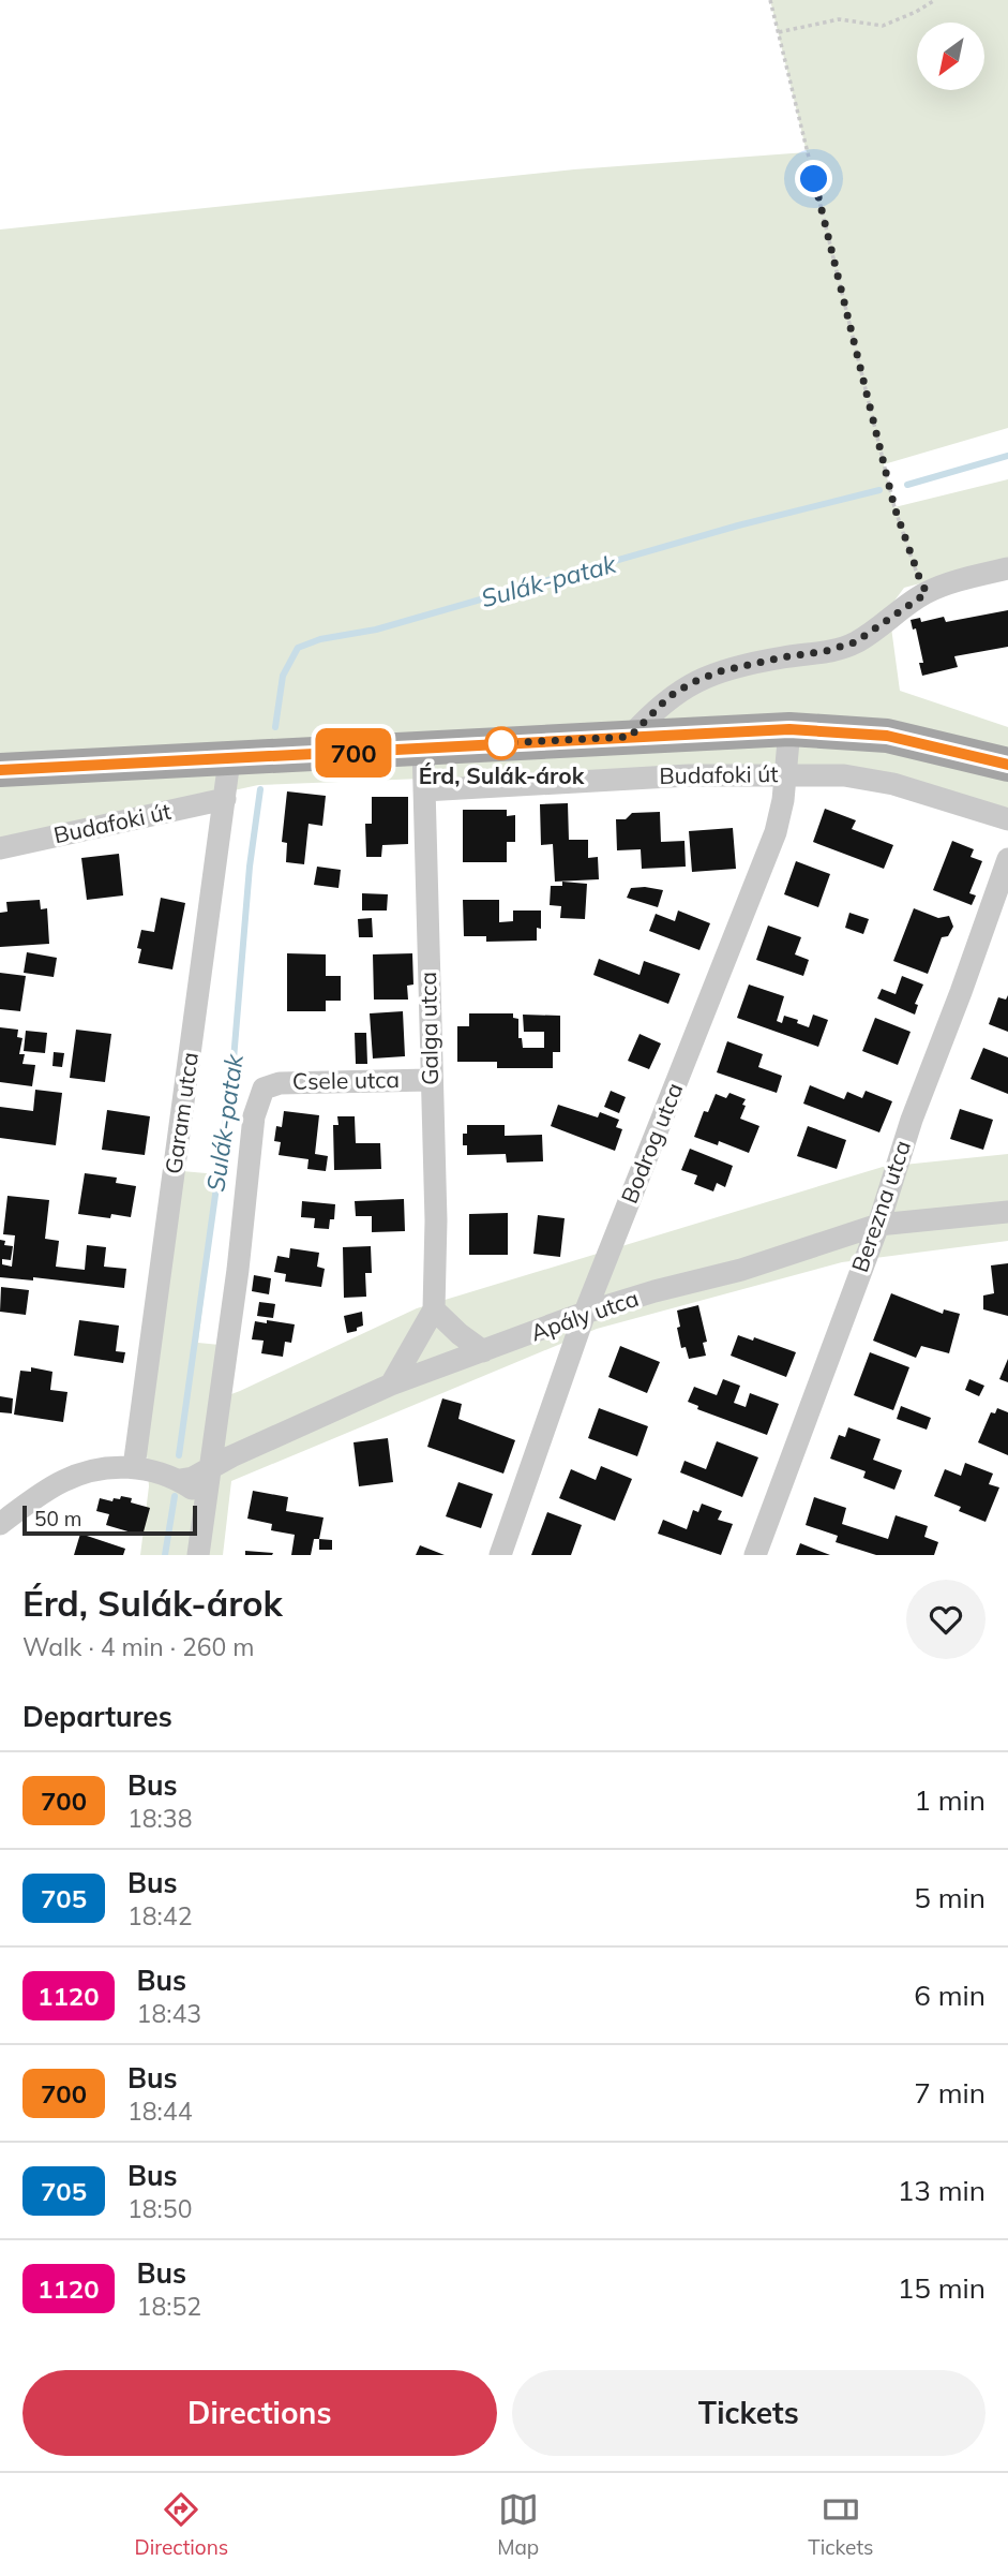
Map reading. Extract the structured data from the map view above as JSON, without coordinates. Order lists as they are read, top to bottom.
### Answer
{
  "streets": {
    "main road": ["Budafoki út"],
    "street": [
      "Galga utca",
      "Csele utca",
      "Garam utca",
      "Bodrog utca",
      "Berezna utca",
      "Apály utca"
    ]
  },
  "crossings": [
    ["Budafoki út", "Galga utca"],
    ["Budafoki út", "Garam utca"],
    ["Budafoki út", "Bodrog utca"],
    ["Galga utca", "Csele utca"],
    ["Galga utca", "Apály utca"],
    ["Csele utca", "Apály utca"],
    ["Bodrog utca", "Apály utca"],
    ["Berezna utca", "Apály utca"]
  ],
  "water": ["Sulák-patak"],
  "places": ["Érd, Sulák-árok"],
  "lines": ["bus line 700"],
  "scale_bar": "50 m",
  "north": "bottom left",
  "page": {
    "on_map": "700",
    "scale": "50 m",
    "heading": [
      ["Érd, Sulák-árok", "Walk · 4 min · 260 m"],
      "Departures"
    ],
    "list": [
      {
        "mark": "700",
        "name": "Bus",
        "note": "18:38",
        "value": "1 min"
      },
      {
        "mark": "705",
        "name": "Bus",
        "note": "18:42",
        "value": "5 min"
      },
      {
        "mark": "1120",
        "name": "Bus",
        "note": "18:43",
        "value": "6 min"
      },
      {
        "mark": "700",
        "name": "Bus",
        "note": "18:44",
        "value": "7 min"
      },
      {
        "mark": "705",
        "name": "Bus",
        "note": "18:50",
        "value": "13 min"
      },
      {
        "mark": "1120",
        "name": "Bus",
        "note": "18:52",
        "value": "15 min"
      }
    ],
    "buttons": ["Directions", "Tickets"],
    "tabs": ["Directions", "Map", "Tickets"]
  }
}
